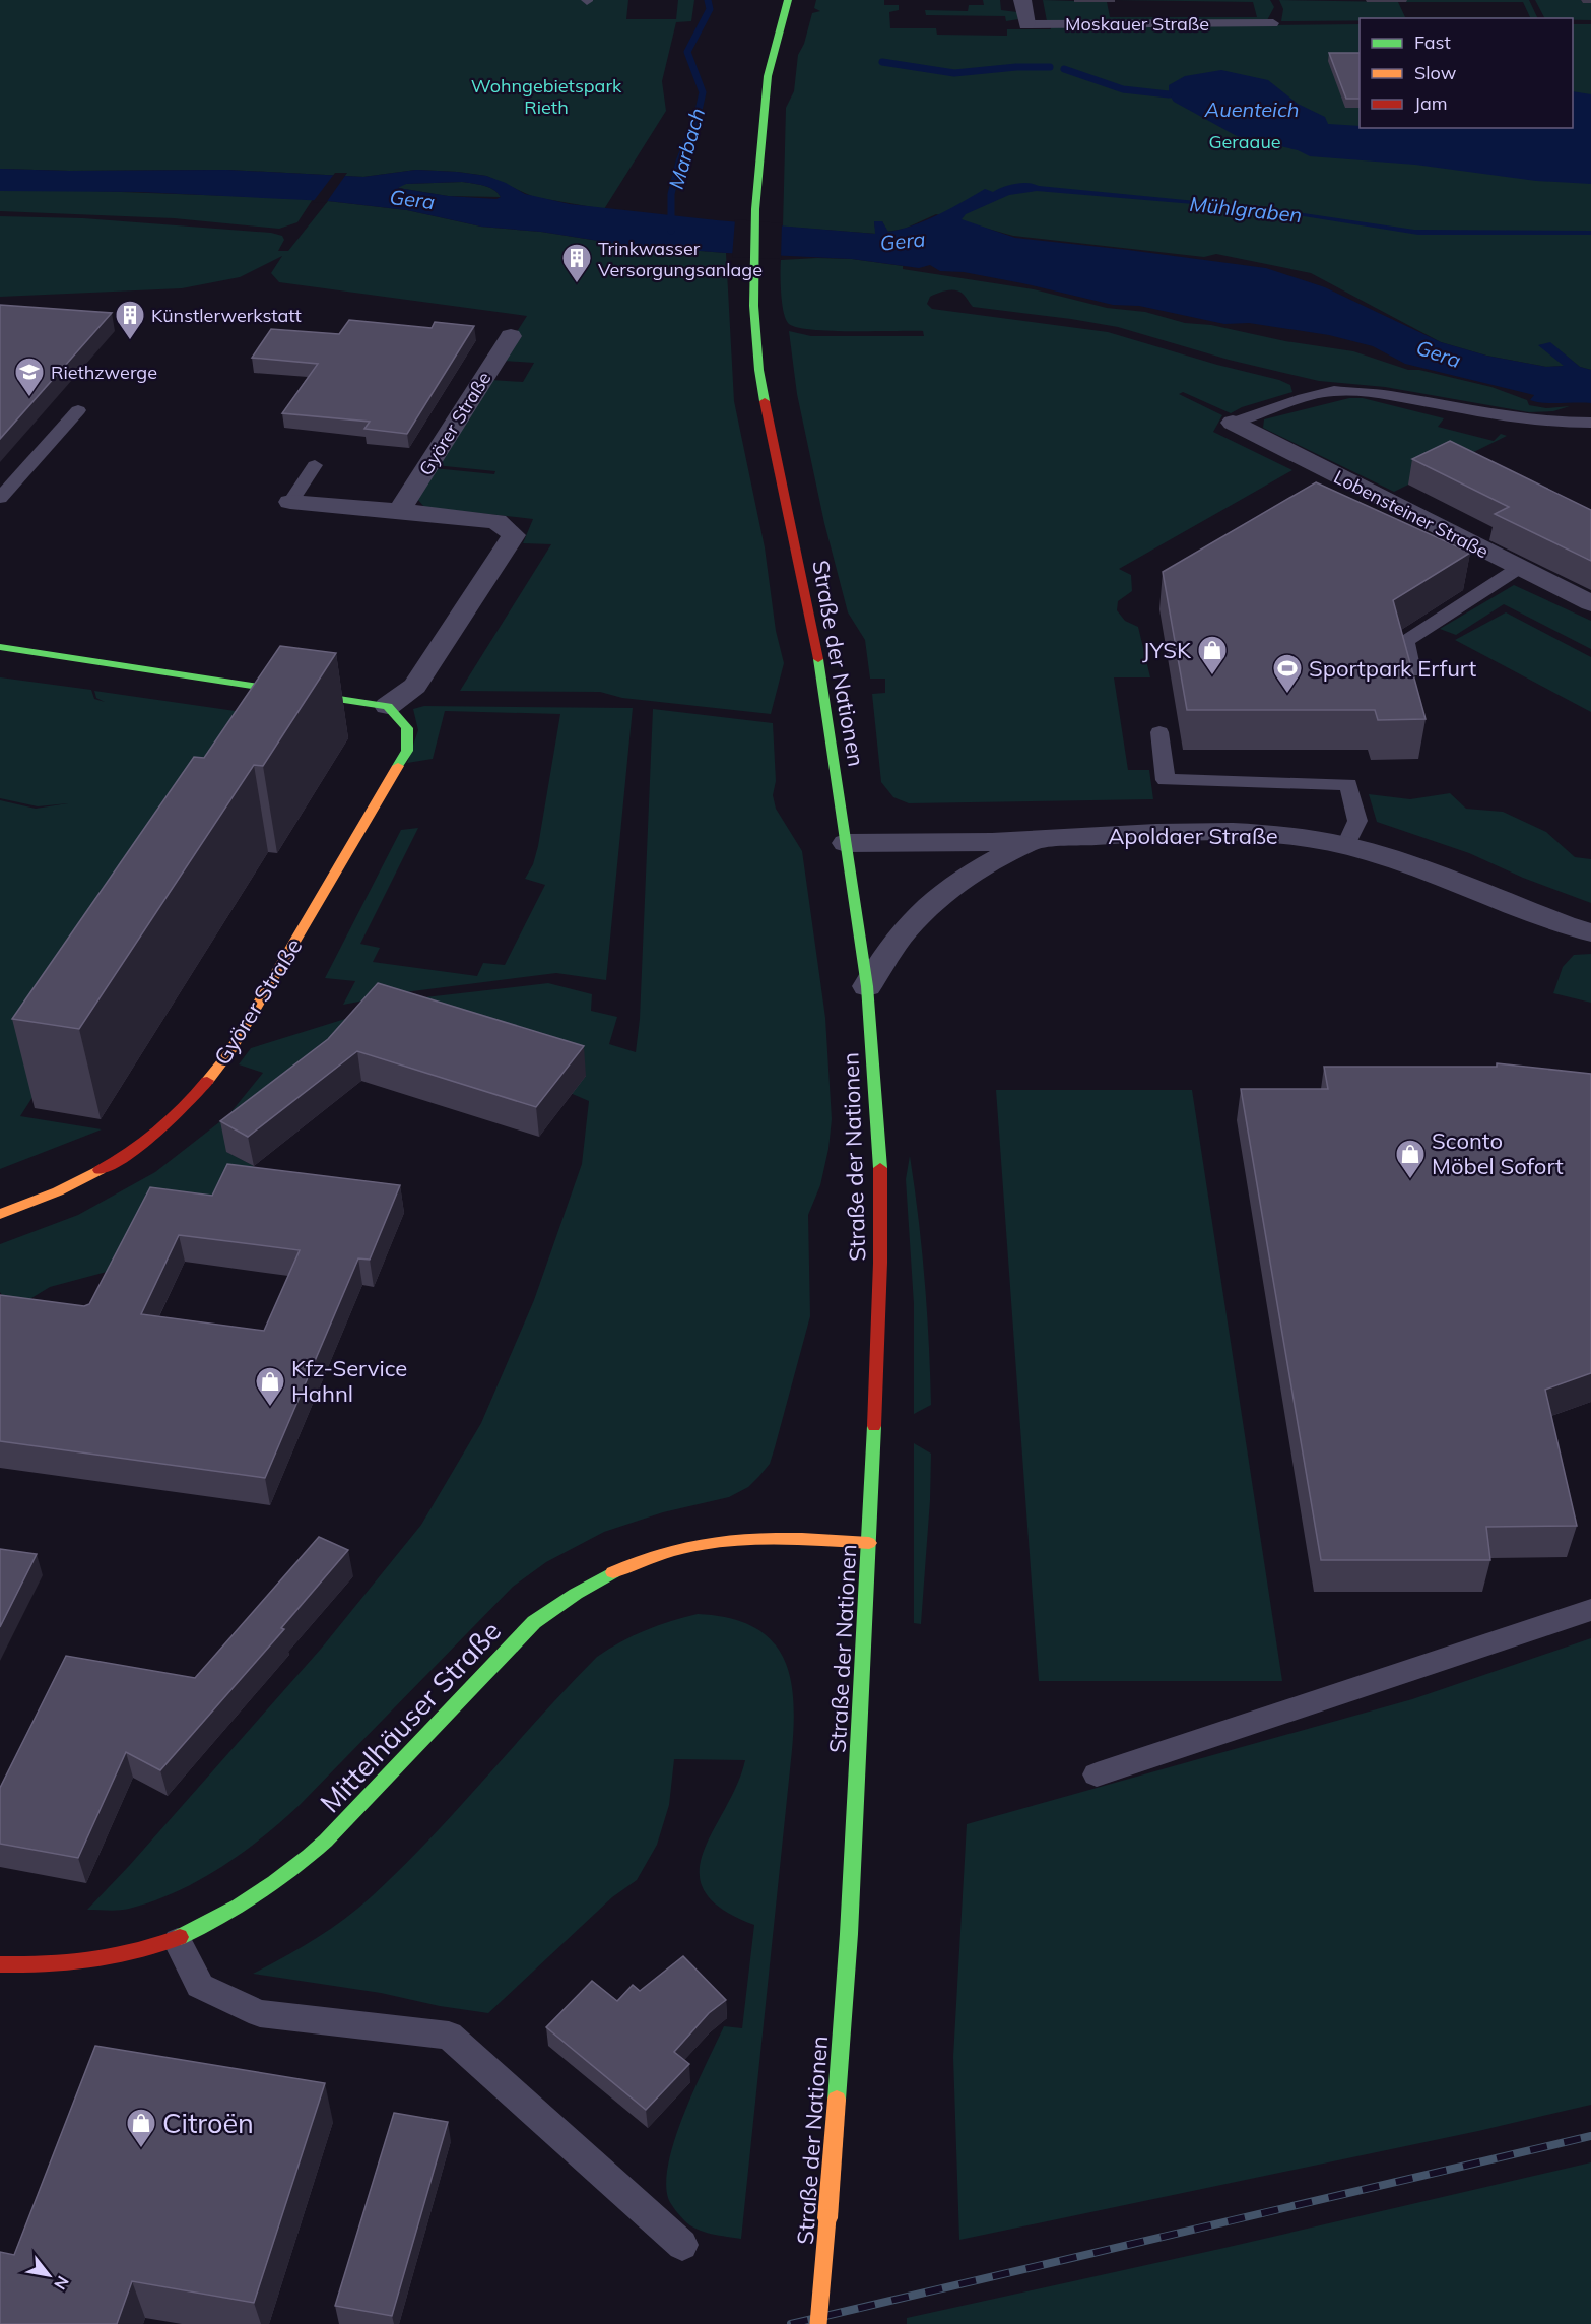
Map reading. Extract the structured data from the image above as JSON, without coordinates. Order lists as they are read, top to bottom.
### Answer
{
  "streets": {
    "main road": ["Györer Straße", "Straße der Nationen", "Mittelhäuser Straße"],
    "street": ["Moskauer Straße", "Lobensteiner Straße", "Apoldaer Straße"]
  },
  "crossings": [
    ["Straße der Nationen", "Apoldaer Straße"],
    ["Straße der Nationen", "Mittelhäuser Straße"]
  ],
  "water": [
    "Auenteich",
    "Marbach",
    "Gera",
    "Mühlgraben"
  ],
  "parks": ["Wohngebietspark Rieth", "Geraaue"],
  "places": {
    "building": ["Trinkwasser Versorgungsanlage", "Künstlerwerkstatt"],
    "school or university": ["Riethzwerge"],
    "shop": [
      "JYSK",
      "Sconto Möbel Sofort",
      "Kfz-Service Hahnl",
      "Citroën"
    ],
    "sports": ["Sportpark Erfurt"]
  },
  "legend": ["Fast", "Slow", "Jam"],
  "north": "bottom right"
}
